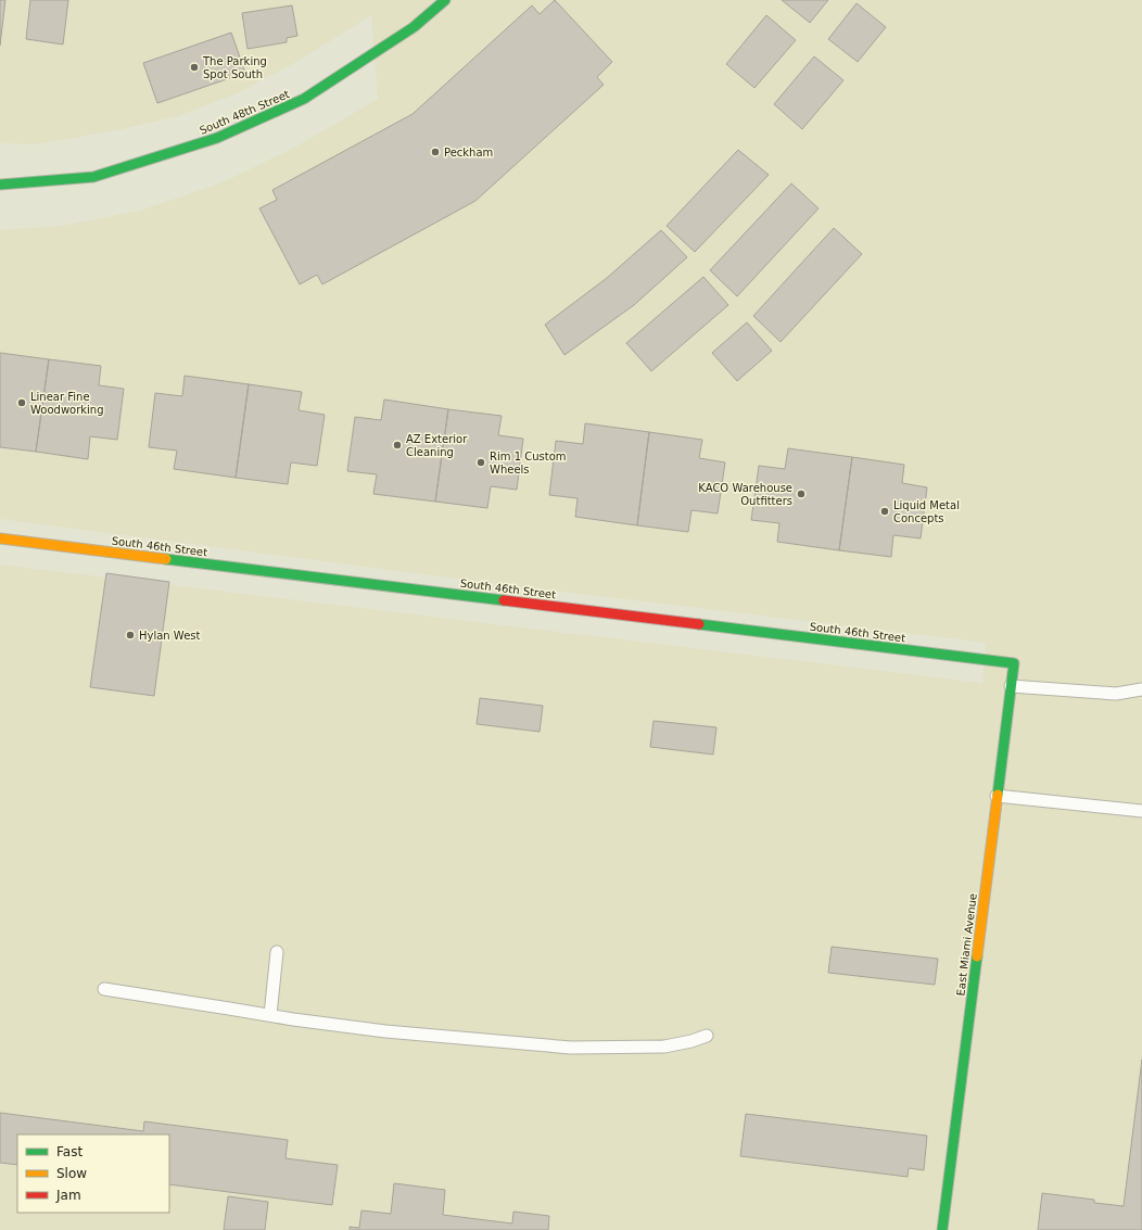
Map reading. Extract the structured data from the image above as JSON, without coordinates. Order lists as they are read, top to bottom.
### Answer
{
  "streets": {
    "street": ["South 48th Street", "South 46th Street", "East Miami Avenue"]
  },
  "crossings": [
    ["South 46th Street", "East Miami Avenue"]
  ],
  "places": [
    "The Parking Spot South",
    "Peckham",
    "Linear Fine Woodworking",
    "AZ Exterior Cleaning",
    "Rim 1 Custom Wheels",
    "KACO Warehouse Outfitters",
    "Liquid Metal Concepts",
    "Hylan West"
  ],
  "legend": ["Fast", "Slow", "Jam"]
}
